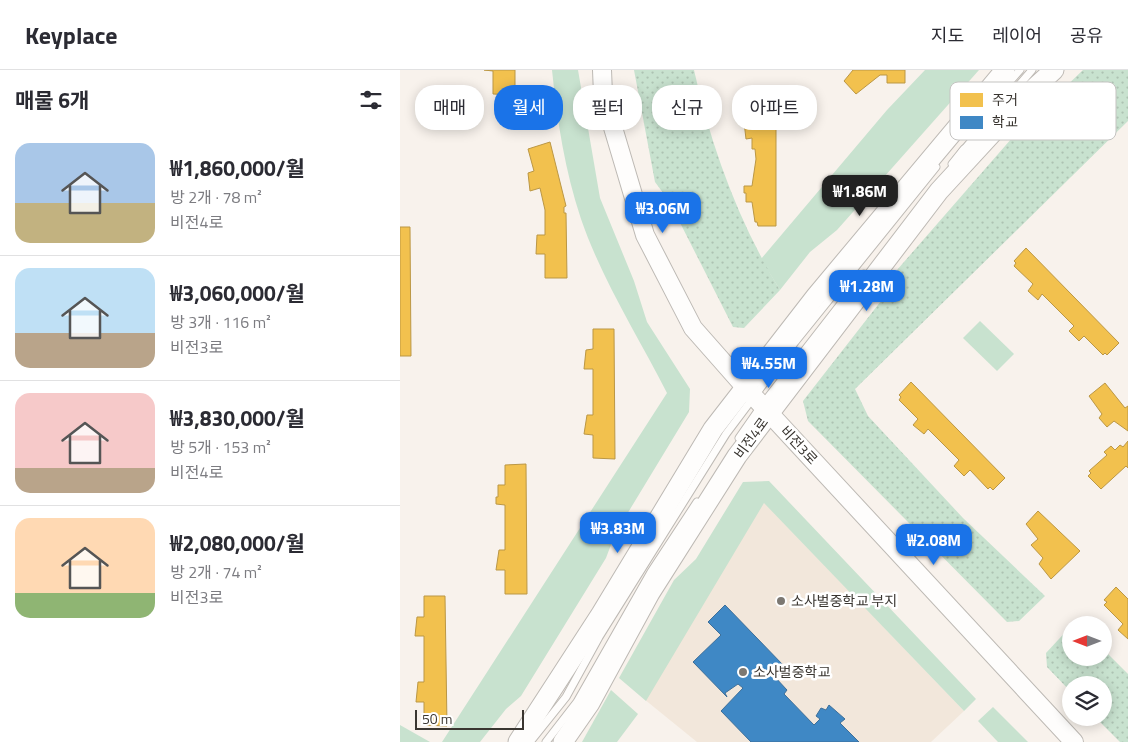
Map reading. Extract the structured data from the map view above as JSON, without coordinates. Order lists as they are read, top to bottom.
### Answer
{
  "streets": {
    "main road": ["비전4로"],
    "street": ["비전3로"]
  },
  "crossings": [
    ["비전4로", "비전3로"]
  ],
  "places": ["소사벌중학교 부지", "소사벌중학교"],
  "legend": ["주거", "학교"],
  "scale_bar": "50 m",
  "north": "left",
  "page": {
    "header": "Keyplace",
    "nav": ["지도", "레이어", "공유"],
    "heading": "매물 6개",
    "chip": [
      "매매",
      "월세",
      "필터",
      "신규",
      "아파트"
    ],
    "list": [
      {
        "name": "₩1,860,000/월",
        "note": "방 2개 · 78 m² · 비전4로"
      },
      {
        "name": "₩3,060,000/월",
        "note": "방 3개 · 116 m² · 비전3로"
      },
      {
        "name": "₩3,830,000/월",
        "note": "방 5개 · 153 m² · 비전4로"
      },
      {
        "name": "₩2,080,000/월",
        "note": "방 2개 · 74 m² · 비전3로"
      }
    ],
    "price": [
      "₩1.86M",
      "₩3.06M",
      "₩1.28M",
      "₩4.55M",
      "₩3.83M",
      "₩2.08M"
    ],
    "scale": "50 m"
  }
}
